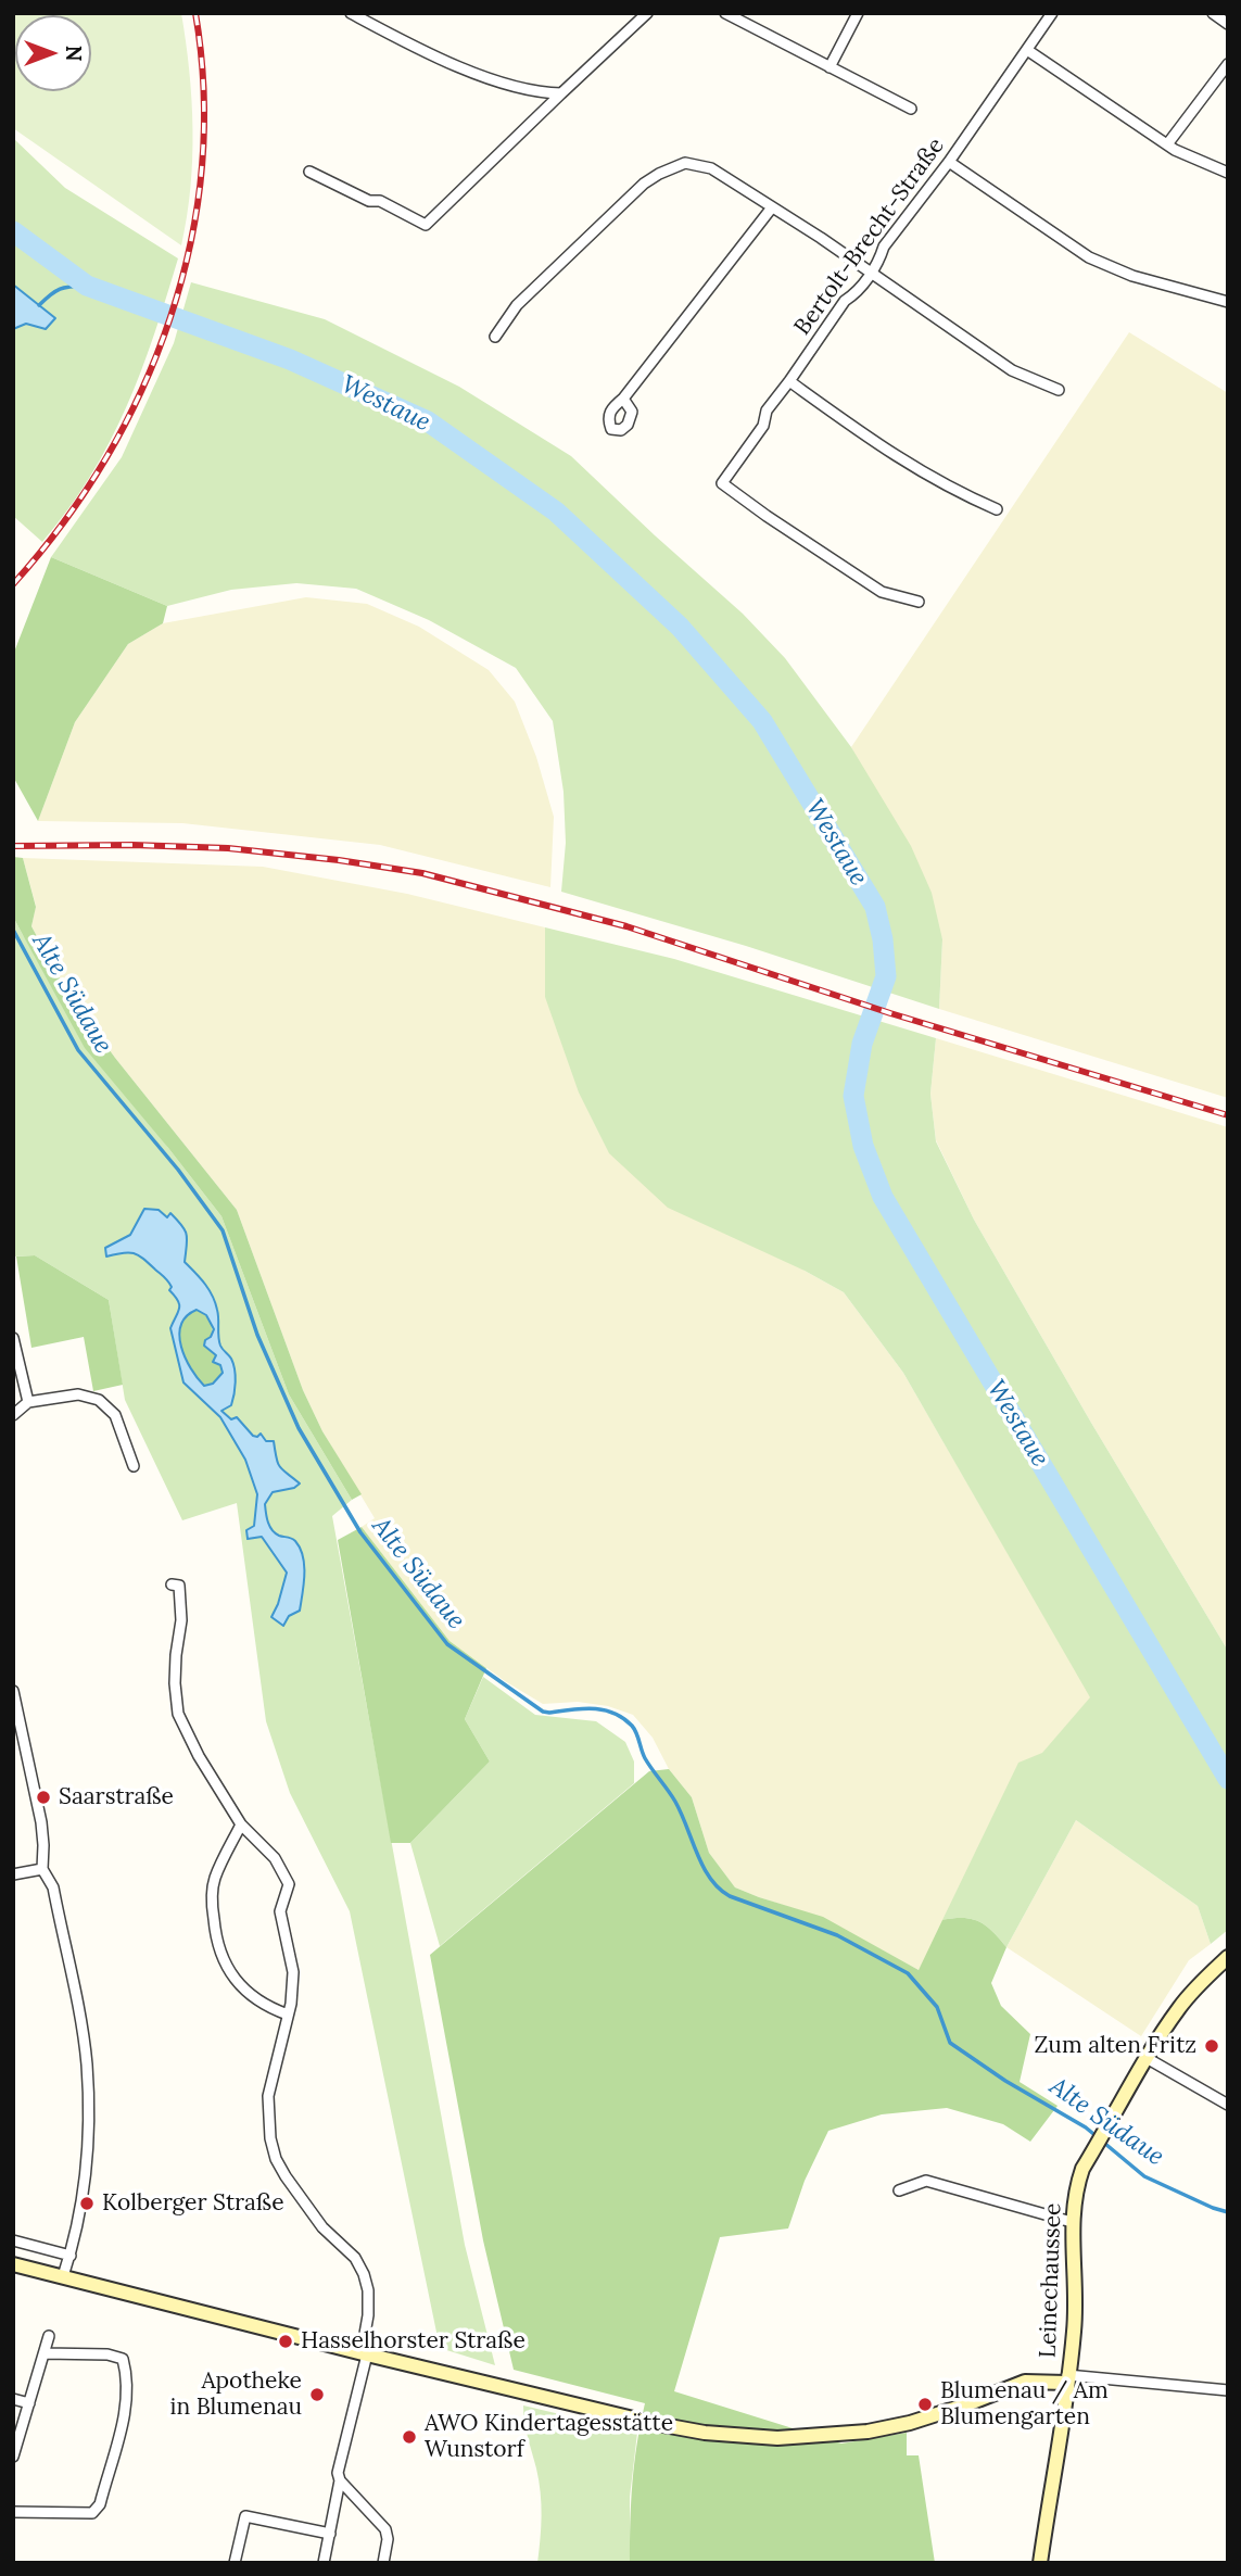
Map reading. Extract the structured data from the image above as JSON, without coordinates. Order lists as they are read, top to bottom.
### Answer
{
  "streets": {
    "street": ["Bertolt-Brecht-Straße", "Leinechaussee"]
  },
  "water": ["Westaue", "Alte Südaue"],
  "places": [
    "Saarstraße",
    "Zum alten Fritz",
    "Kolberger Straße",
    "Hasselhorster Straße",
    "Apotheke in Blumenau",
    "Blumenau / Am Blumengarten",
    "AWO Kindertagesstätte Wunstorf"
  ],
  "north": "right"
}
